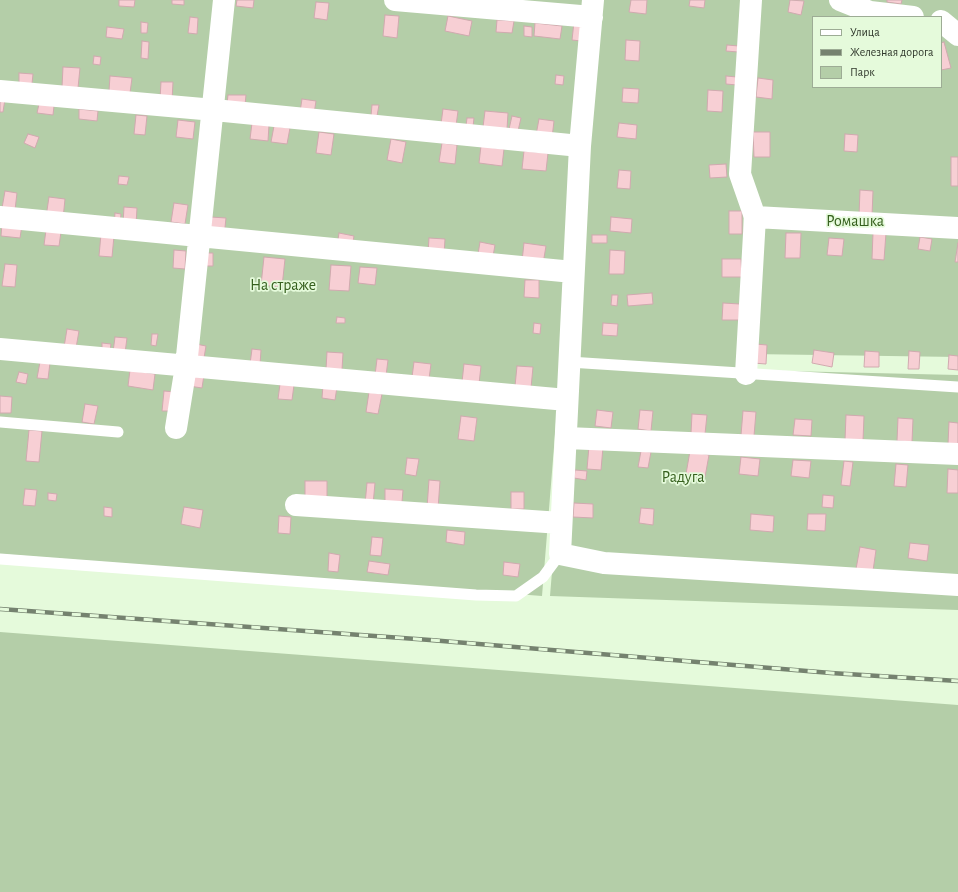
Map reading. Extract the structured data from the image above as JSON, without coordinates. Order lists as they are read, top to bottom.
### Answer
{
  "parks": ["Ромашка", "На страже", "Радуга"],
  "legend": ["Улица", "Железная дорога", "Парк"]
}
